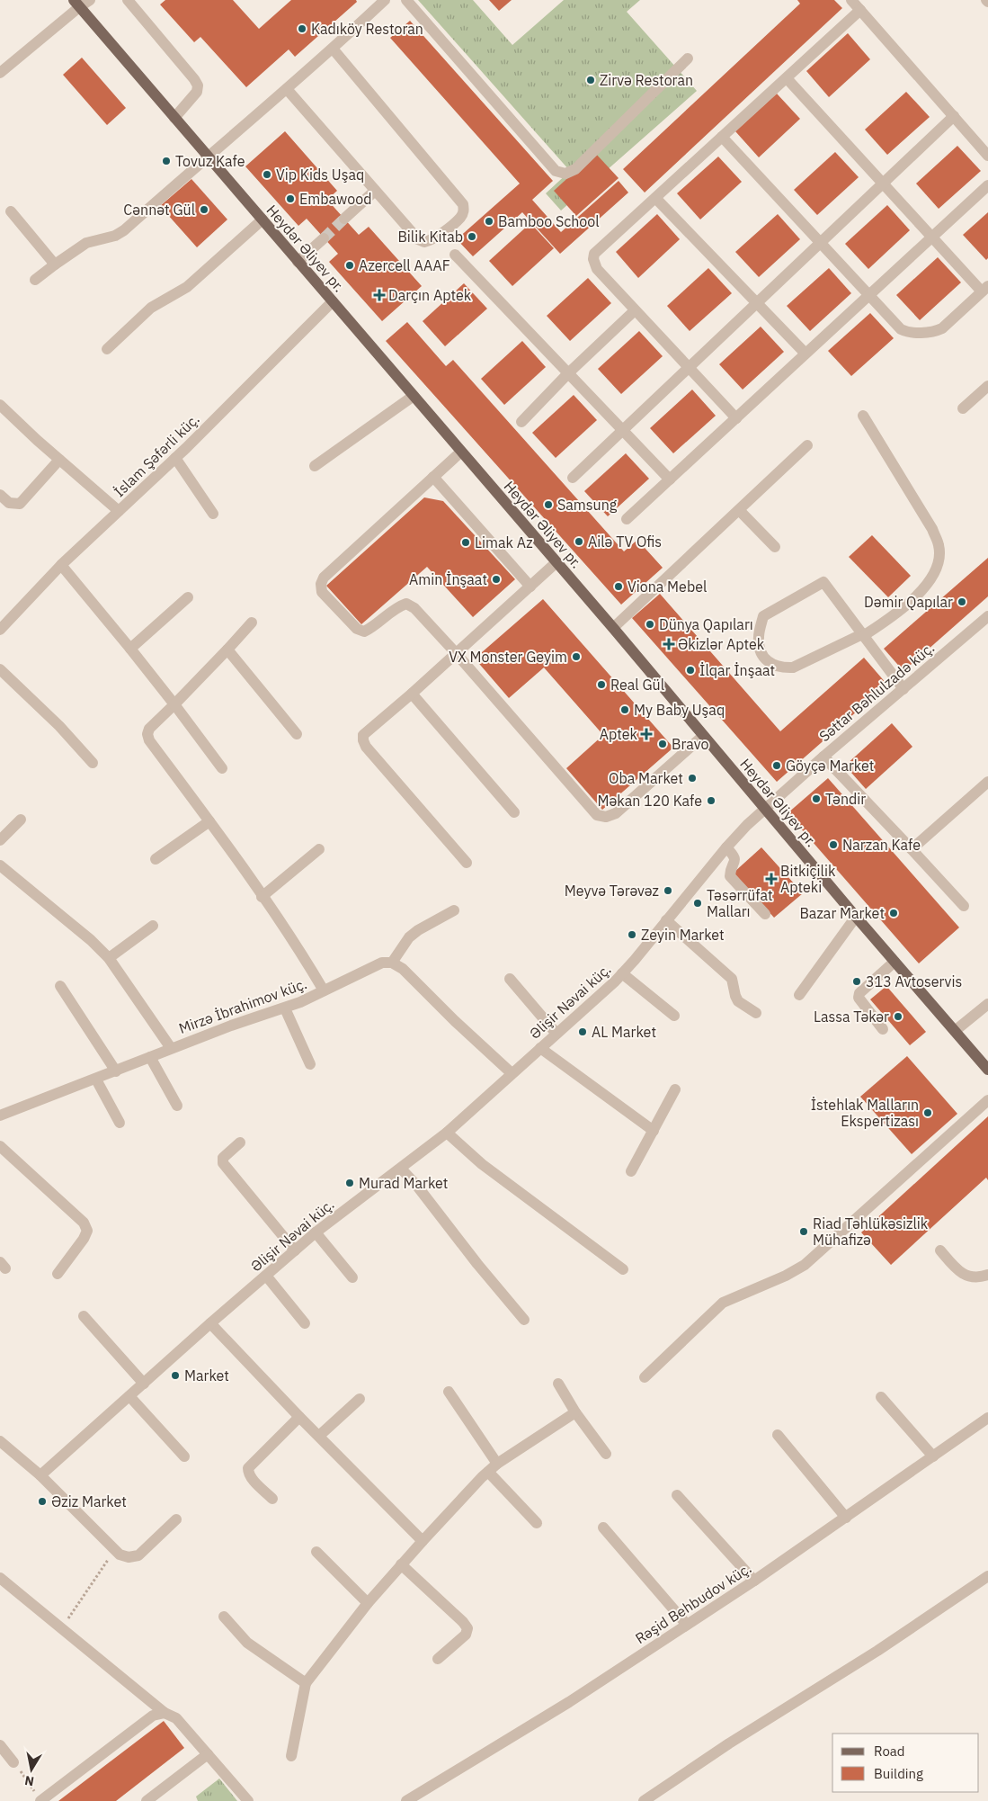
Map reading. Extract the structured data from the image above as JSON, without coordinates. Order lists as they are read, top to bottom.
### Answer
{
  "streets": {
    "main road": ["Heydər Əliyev pr."],
    "street": [
      "İslam Şəfərli küç.",
      "Səttar Bəhlulzadə küç.",
      "Əlişir Nəvai küç.",
      "Mirzə İbrahimov küç.",
      "Rəşid Behbudov küç."
    ]
  },
  "crossings": [
    ["Heydər Əliyev pr.", "İslam Şəfərli küç."],
    ["Heydər Əliyev pr.", "Səttar Bəhlulzadə küç."],
    ["Heydər Əliyev pr.", "Əlişir Nəvai küç."],
    ["Səttar Bəhlulzadə küç.", "Əlişir Nəvai küç."]
  ],
  "places": {
    "other": [
      "Kadıköy Restoran",
      "Zirvə Restoran",
      "Tovuz Kafe",
      "Vip Kids Uşaq",
      "Embawood",
      "Cənnət Gül",
      "Bamboo School",
      "Bilik Kitab",
      "Azercell AAAF",
      "Samsung",
      "Ailə TV Ofis",
      "Limak Az",
      "Amin İnşaat",
      "Viona Mebel",
      "Dəmir Qapılar",
      "Dünya Qapıları",
      "VX Monster Geyim",
      "İlqar İnşaat",
      "Real Gül",
      "My Baby Uşaq",
      "Bravo",
      "Göyçə Market",
      "Oba Market",
      "Təndir",
      "Məkan 120 Kafe",
      "Narzan Kafe",
      "Meyvə Tərəvəz",
      "Təsərrüfat Malları",
      "Bazar Market",
      "Zeyin Market",
      "313 Avtoservis",
      "Lassa Təkər",
      "AL Market",
      "İstehlak Malların Ekspertizası",
      "Murad Market",
      "Riad Təhlükəsizlik Mühafizə",
      "Market",
      "Əziz Market"
    ],
    "health": [
      "Darçın Aptek",
      "Əkizlər Aptek",
      "Aptek",
      "Bitkiçilik Apteki"
    ]
  },
  "legend": ["Road", "Building"],
  "north": "bottom"
}
